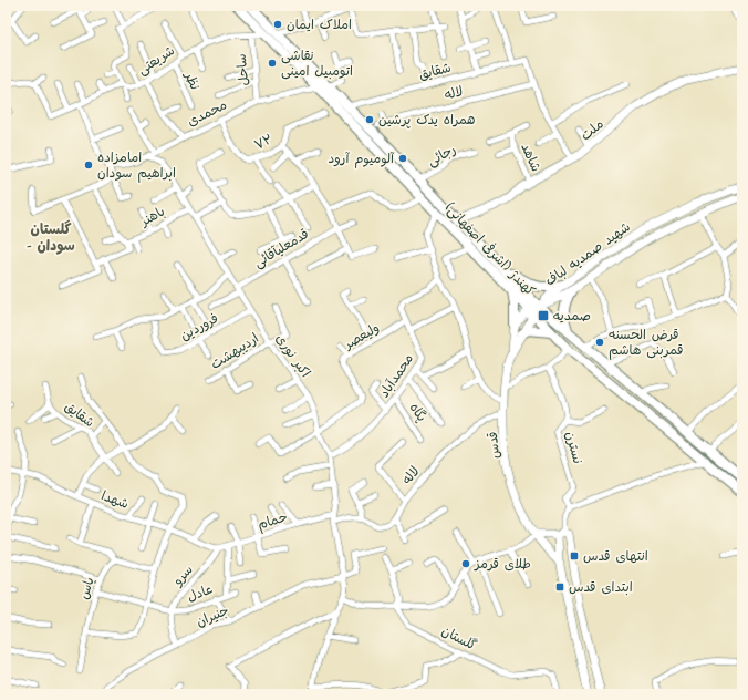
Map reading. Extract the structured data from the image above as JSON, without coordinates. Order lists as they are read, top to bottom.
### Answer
{
  "streets": {
    "main road": [
      "ملت",
      "کهندژ (اشرفی اصفهانی)",
      "شهید صمدیه لباف",
      "قدس"
    ],
    "street": [
      "شریعتی",
      "ساحل",
      "شقایق",
      "نظر",
      "لاله",
      "محمدی",
      "۷۲",
      "رجائی",
      "شاهد",
      "باهنر",
      "قدمعلیآقائی",
      "فروردین",
      "ولیعصر",
      "اردیبهشت",
      "اکبر نوری",
      "محمدآباد",
      "پگاه",
      "نسترن",
      "شهدا",
      "حمام",
      "سرو",
      "یاس",
      "عادل",
      "جنیران",
      "گلستان"
    ]
  },
  "crossings": [
    ["شریعتی", "ساحل"],
    ["شریعتی", "نظر"],
    ["شریعتی", "کهندژ (اشرفی اصفهانی)"],
    ["ساحل", "محمدی"],
    ["شقایق", "لاله"],
    ["شقایق", "کهندژ (اشرفی اصفهانی)"],
    ["لاله", "قدس"],
    ["محمدی", "۷۲"],
    ["محمدی", "کهندژ (اشرفی اصفهانی)"],
    ["محمدی", "اکبر نوری"],
    ["ملت", "شاهد"],
    ["ملت", "کهندژ (اشرفی اصفهانی)"],
    ["رجائی", "کهندژ (اشرفی اصفهانی)"],
    ["باهنر", "اکبر نوری"],
    ["قدمعلیآقائی", "اکبر نوری"],
    ["کهندژ (اشرفی اصفهانی)", "شهید صمدیه لباف"],
    ["فروردین", "اکبر نوری"],
    ["ولیعصر", "اکبر نوری"],
    ["ولیعصر", "محمدآباد"],
    ["اردیبهشت", "اکبر نوری"],
    ["اکبر نوری", "محمدآباد"],
    ["اکبر نوری", "حمام"],
    ["اکبر نوری", "جنیران"],
    ["محمدآباد", "پگاه"],
    ["شهدا", "حمام"],
    ["شهدا", "سرو"],
    ["حمام", "سرو"],
    ["سرو", "عادل"],
    ["سرو", "جنیران"]
  ],
  "districts": ["گلستان - سودان"],
  "places": {
    "other": [
      "املاک ایمان",
      "نقاشی اتومبیل امینی",
      "همراه یدک پرشین",
      "آلومیوم آرود",
      "امامزاده ابراهیم سودان",
      "قرض الحسنه قمربنی هاشم",
      "طلای قرمز"
    ],
    "transit": ["صمدیه", "انتهای قدس", "ابتدای قدس"]
  }
}
